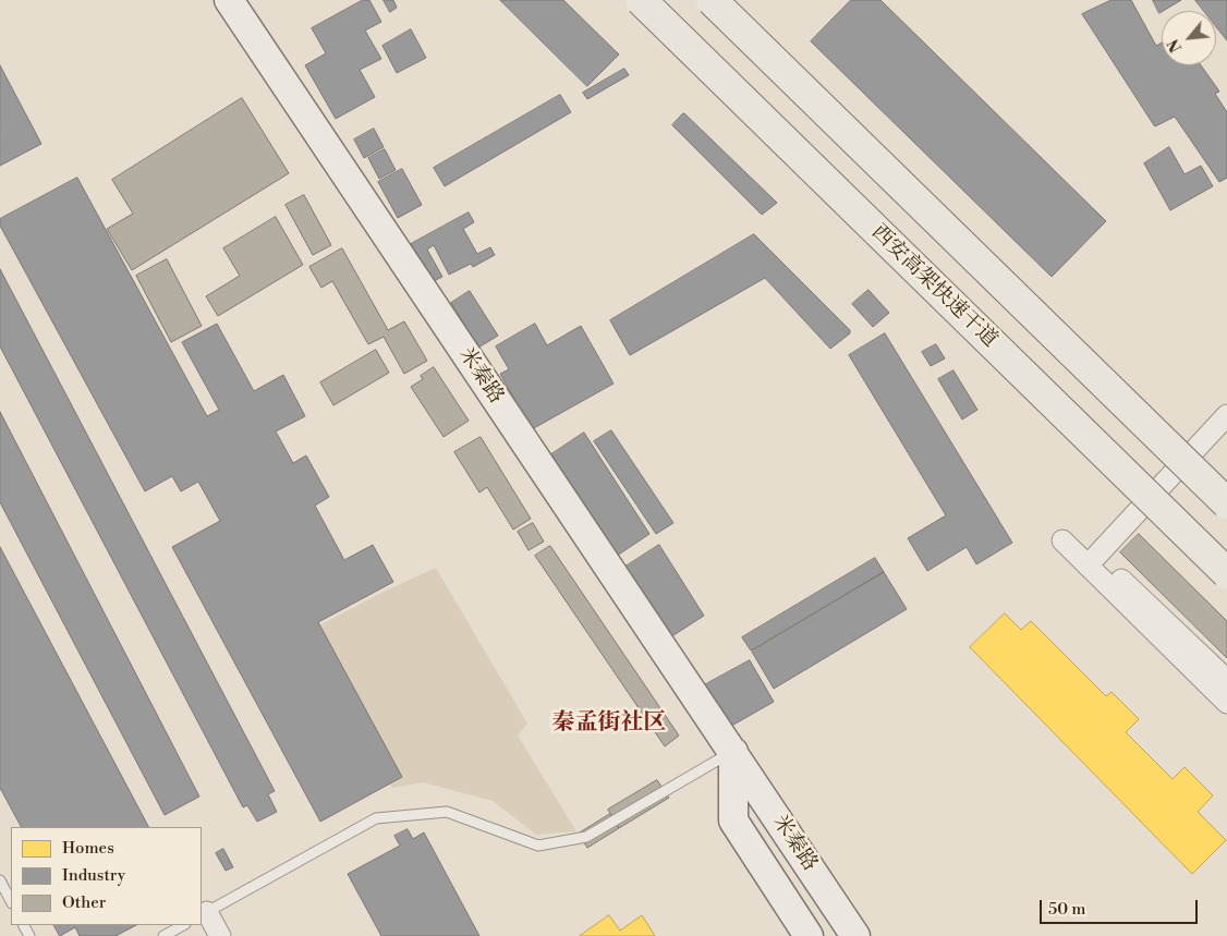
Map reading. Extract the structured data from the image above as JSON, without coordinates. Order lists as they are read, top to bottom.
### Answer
{
  "streets": {
    "highway": ["西安高架快速干道"],
    "street": ["米秦路"]
  },
  "districts": ["秦孟街社区"],
  "legend": ["Homes", "Industry", "Other"],
  "scale_bar": "50 m",
  "north": "bottom left"
}
